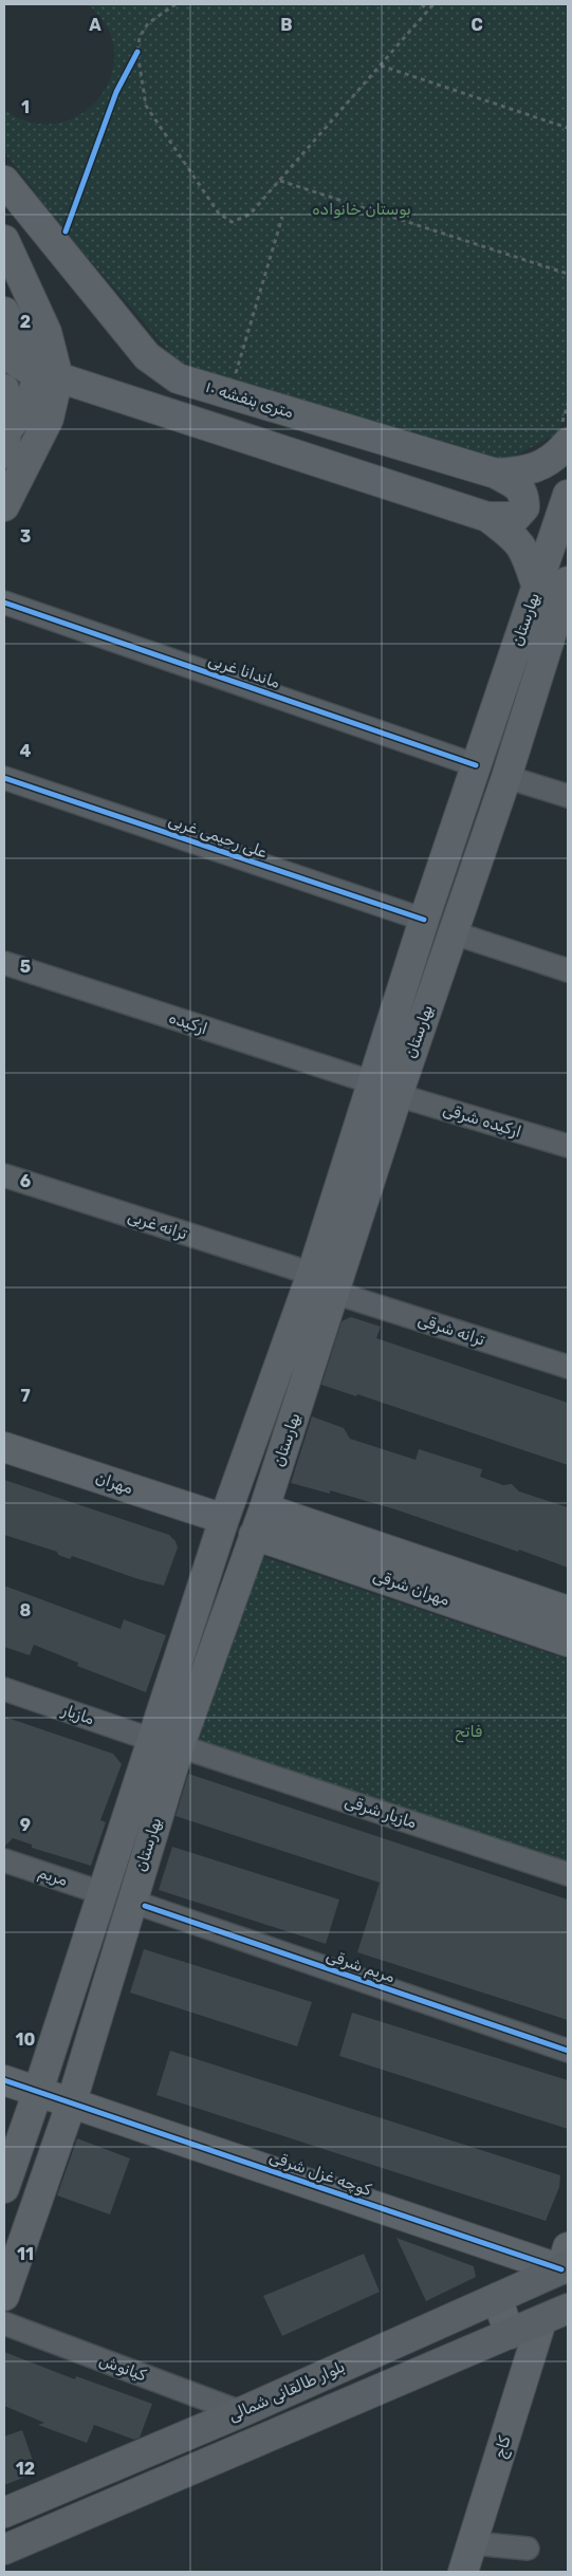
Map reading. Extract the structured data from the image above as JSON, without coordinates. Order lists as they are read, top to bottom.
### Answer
{
  "streets": {
    "main road": [
      "۱۰ متری بنفشه",
      "بهارستان",
      "مهران",
      "مهران شرقی",
      "کوچه غزل شرقی",
      "بلوار طالقانی شمالی",
      "کاج"
    ],
    "street": [
      "ماندانا غربی",
      "علی رحیمی غربی",
      "ارکیده",
      "ارکیده شرقی",
      "ترانه غربی",
      "ترانه شرقی",
      "مازیار",
      "مازیار شرقی",
      "مریم",
      "مریم شرقی",
      "کیانوش"
    ]
  },
  "crossings": [
    ["بهارستان", "ماندانا غربی"],
    ["بهارستان", "علی رحیمی غربی"],
    ["بهارستان", "ارکیده"],
    ["بهارستان", "ارکیده شرقی"],
    ["بهارستان", "ترانه غربی"],
    ["بهارستان", "ترانه شرقی"],
    ["بهارستان", "مهران"],
    ["بهارستان", "مهران شرقی"],
    ["بهارستان", "مازیار"],
    ["بهارستان", "مریم"],
    ["بهارستان", "کوچه غزل شرقی"],
    ["کوچه غزل شرقی", "بلوار طالقانی شمالی"],
    ["کیانوش", "بلوار طالقانی شمالی"]
  ],
  "parks": ["بوستان خانواده", "فاتح"],
  "grid": {
    "columns": ["A", "B", "C"],
    "rows": [
      "1",
      "2",
      "3",
      "4",
      "5",
      "6",
      "7",
      "8",
      "9",
      "10",
      "11",
      "12"
    ]
  }
}
